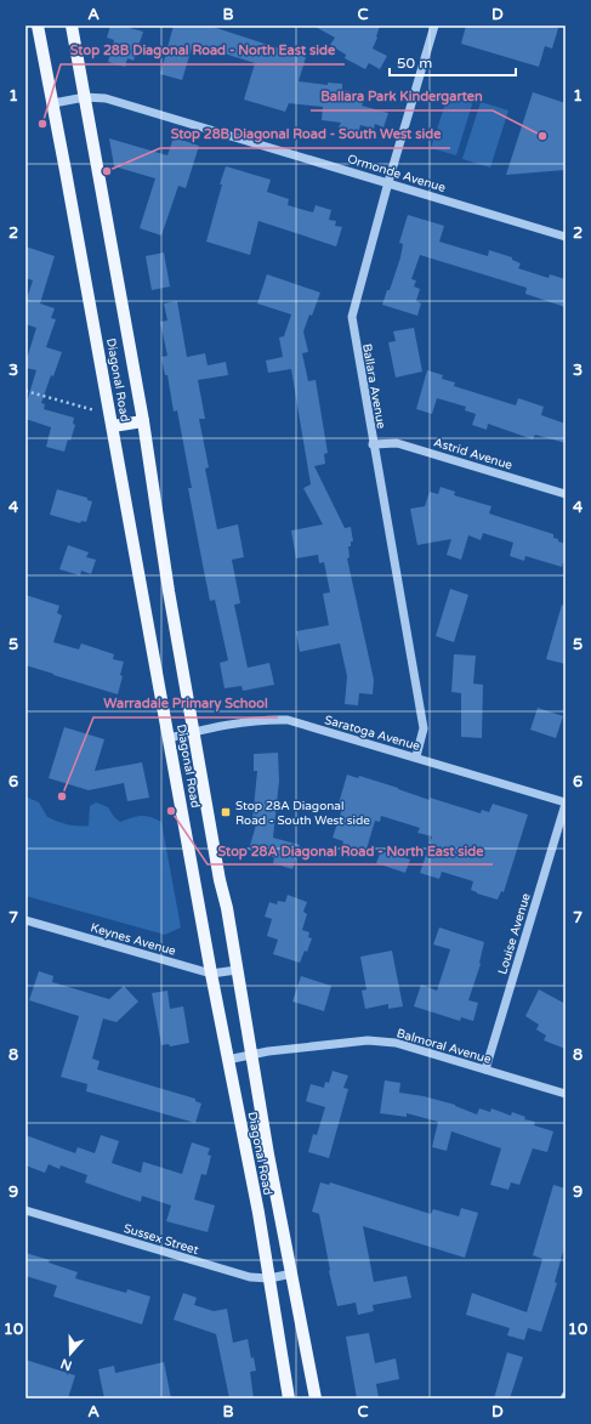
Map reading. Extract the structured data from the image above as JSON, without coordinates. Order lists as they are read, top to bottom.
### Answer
{
  "streets": {
    "main road": ["Diagonal Road"],
    "street": [
      "Ormonde Avenue",
      "Ballara Avenue",
      "Astrid Avenue",
      "Saratoga Avenue",
      "Louise Avenue",
      "Keynes Avenue",
      "Balmoral Avenue",
      "Sussex Street"
    ]
  },
  "crossings": [
    ["Ormonde Avenue", "Diagonal Road"],
    ["Ormonde Avenue", "Ballara Avenue"],
    ["Diagonal Road", "Saratoga Avenue"],
    ["Diagonal Road", "Keynes Avenue"],
    ["Diagonal Road", "Balmoral Avenue"],
    ["Diagonal Road", "Sussex Street"],
    ["Ballara Avenue", "Astrid Avenue"],
    ["Ballara Avenue", "Saratoga Avenue"],
    ["Saratoga Avenue", "Louise Avenue"],
    ["Louise Avenue", "Balmoral Avenue"]
  ],
  "places": {
    "other": [
      "Stop 28B Diagonal Road - North East side",
      "Ballara Park Kindergarten",
      "Stop 28B Diagonal Road - South West side",
      "Warradale Primary School",
      "Stop 28A Diagonal Road - North East side"
    ],
    "transit": ["Stop 28A Diagonal Road - South West side"]
  },
  "scale_bar": "50 m",
  "north": "bottom",
  "grid": {
    "columns": [
      "A",
      "B",
      "C",
      "D"
    ],
    "rows": [
      "1",
      "2",
      "3",
      "4",
      "5",
      "6",
      "7",
      "8",
      "9",
      "10"
    ]
  }
}
